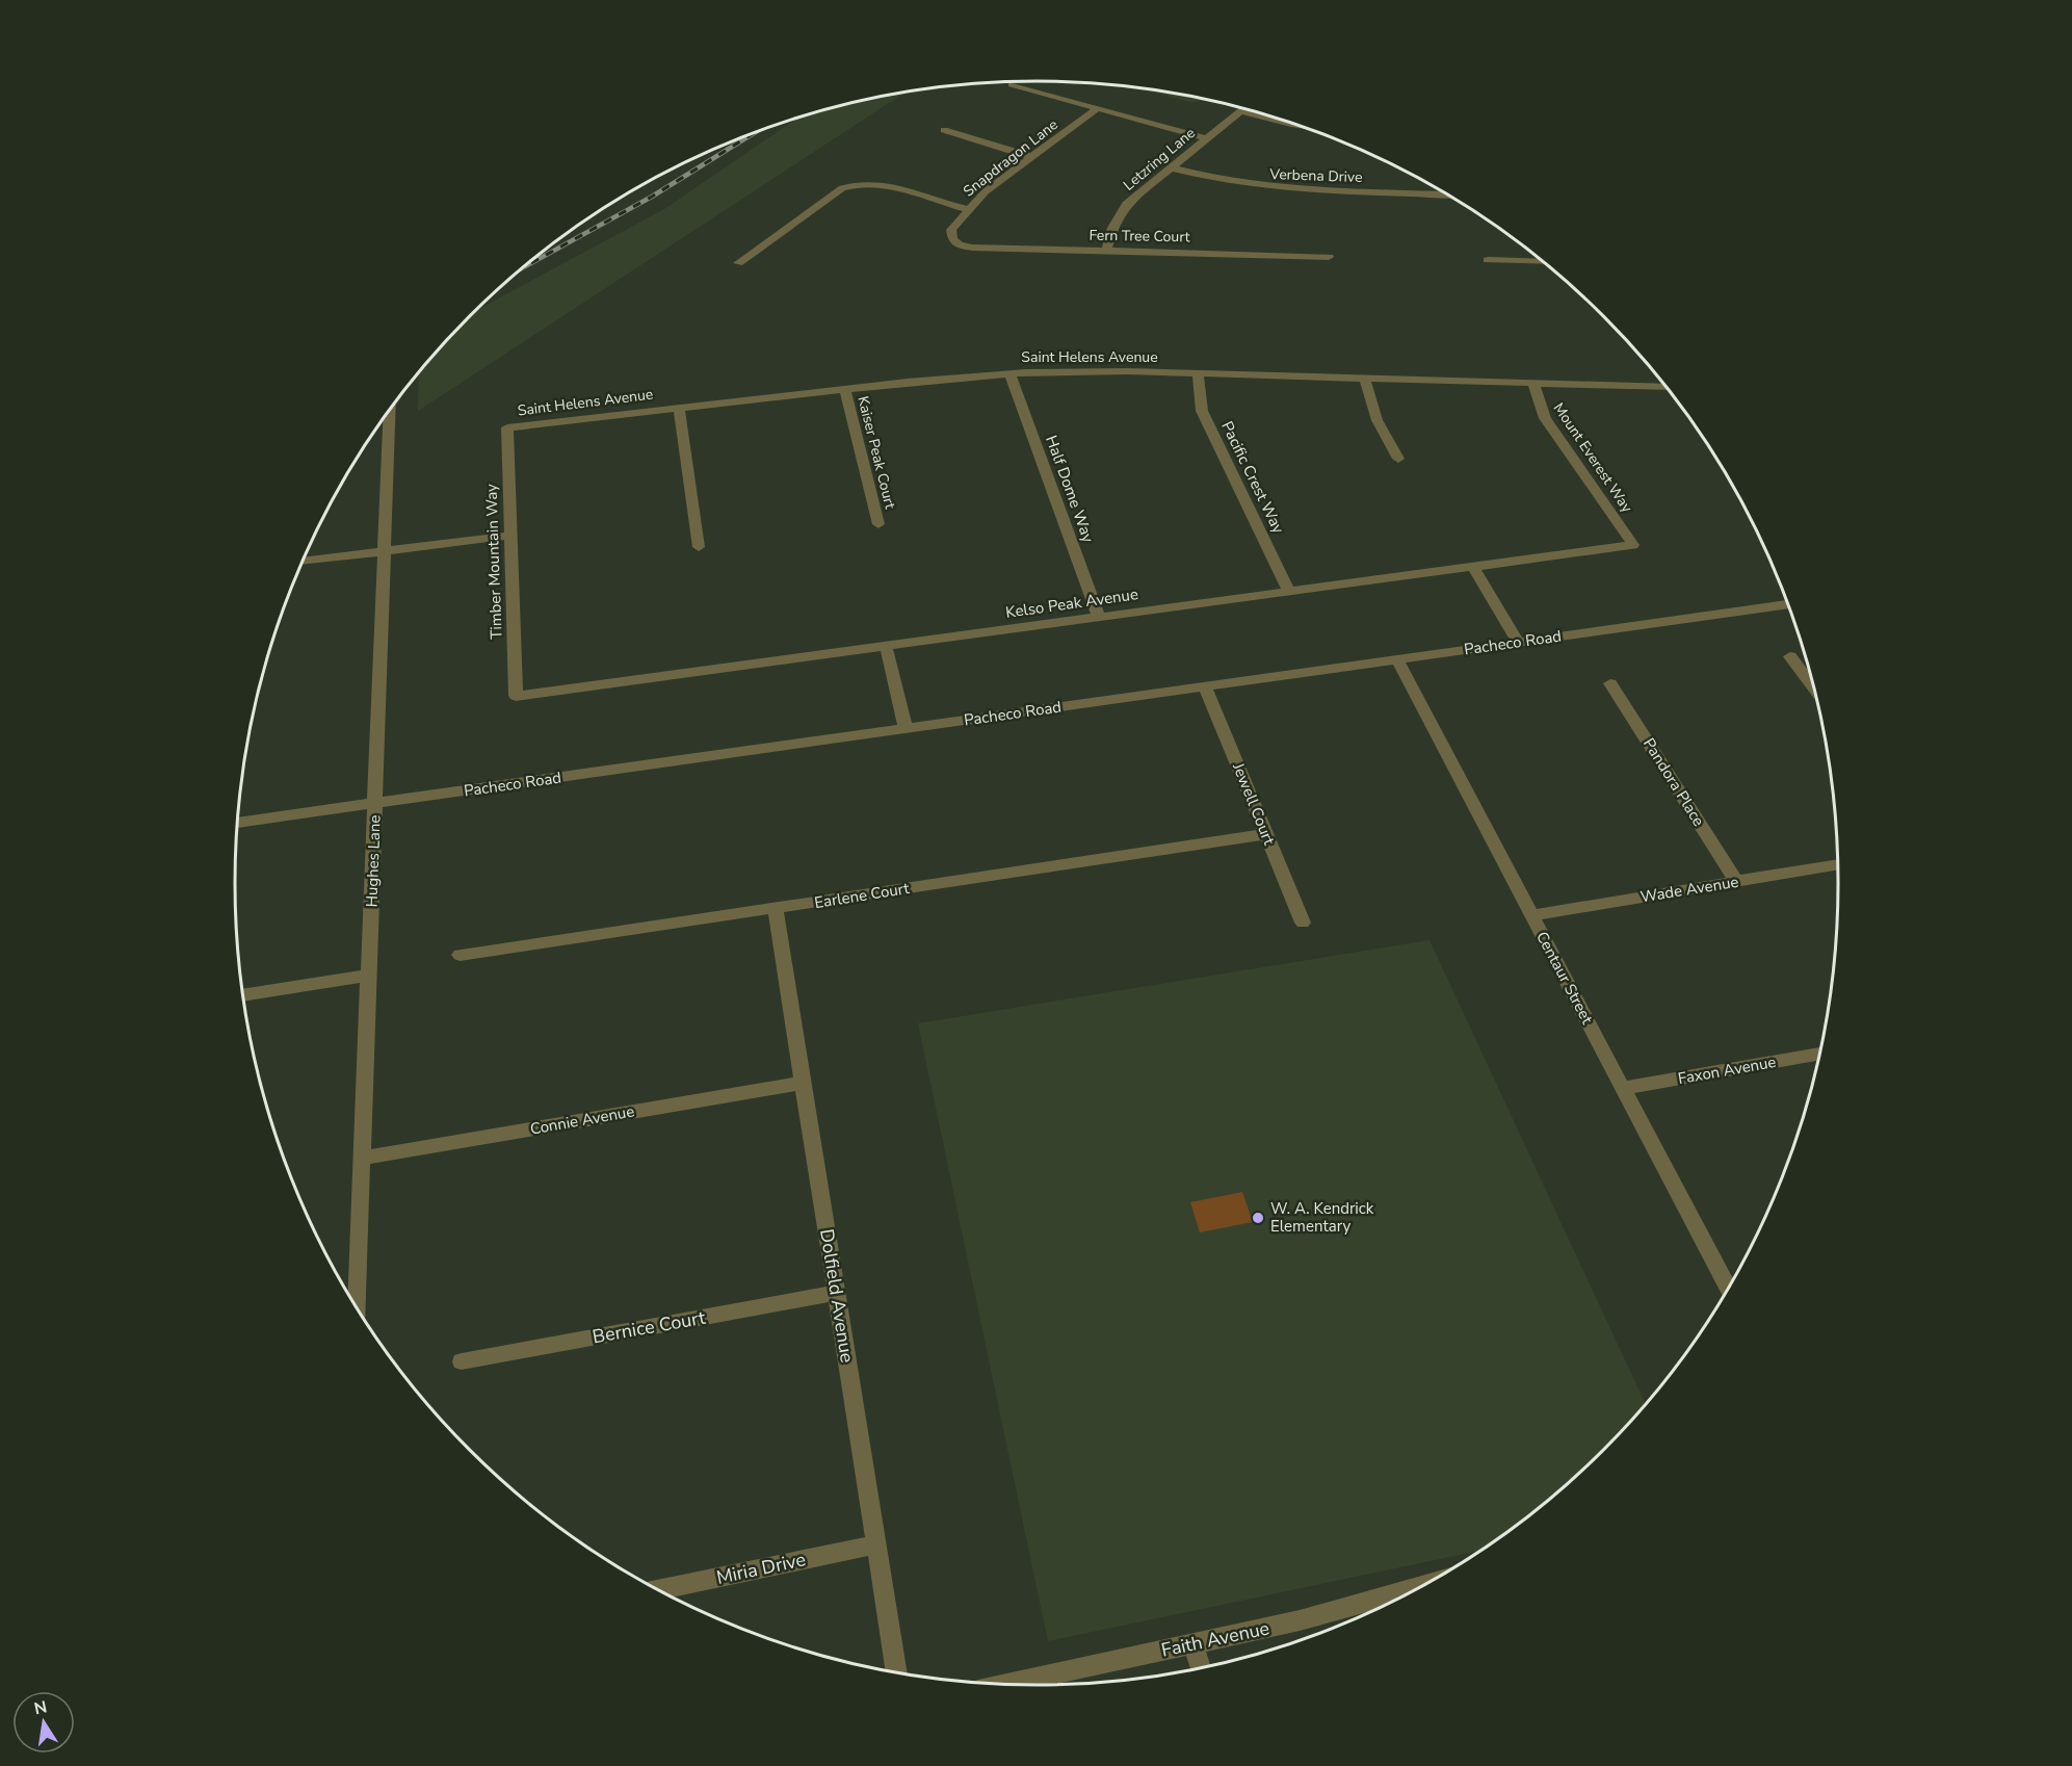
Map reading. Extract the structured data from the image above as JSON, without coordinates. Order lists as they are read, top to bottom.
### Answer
{
  "streets": {
    "street": [
      "Snapdragon Lane",
      "Letzring Lane",
      "Verbena Drive",
      "Fern Tree Court",
      "Saint Helens Avenue",
      "Kaiser Peak Court",
      "Mount Everest Way",
      "Pacific Crest Way",
      "Half Dome Way",
      "Timber Mountain Way",
      "Kelso Peak Avenue",
      "Pacheco Road",
      "Pandora Place",
      "Jewell Court",
      "Hughes Lane",
      "Wade Avenue",
      "Earlene Court",
      "Centaur Street",
      "Faxon Avenue",
      "Connie Avenue",
      "Dolfield Avenue",
      "Bernice Court",
      "Miria Drive",
      "Faith Avenue"
    ]
  },
  "crossings": [
    ["Snapdragon Lane", "Fern Tree Court"],
    ["Letzring Lane", "Verbena Drive"],
    ["Letzring Lane", "Fern Tree Court"],
    ["Saint Helens Avenue", "Kaiser Peak Court"],
    ["Saint Helens Avenue", "Mount Everest Way"],
    ["Saint Helens Avenue", "Pacific Crest Way"],
    ["Saint Helens Avenue", "Half Dome Way"],
    ["Saint Helens Avenue", "Timber Mountain Way"],
    ["Mount Everest Way", "Kelso Peak Avenue"],
    ["Pacific Crest Way", "Kelso Peak Avenue"],
    ["Half Dome Way", "Kelso Peak Avenue"],
    ["Timber Mountain Way", "Kelso Peak Avenue"],
    ["Pacheco Road", "Jewell Court"],
    ["Pacheco Road", "Hughes Lane"],
    ["Pacheco Road", "Centaur Street"],
    ["Pandora Place", "Wade Avenue"],
    ["Jewell Court", "Earlene Court"],
    ["Hughes Lane", "Connie Avenue"],
    ["Wade Avenue", "Centaur Street"],
    ["Earlene Court", "Dolfield Avenue"],
    ["Centaur Street", "Faxon Avenue"],
    ["Connie Avenue", "Dolfield Avenue"],
    ["Dolfield Avenue", "Bernice Court"],
    ["Dolfield Avenue", "Miria Drive"]
  ],
  "places": ["W. A. Kendrick Elementary"],
  "north": "top"
}
